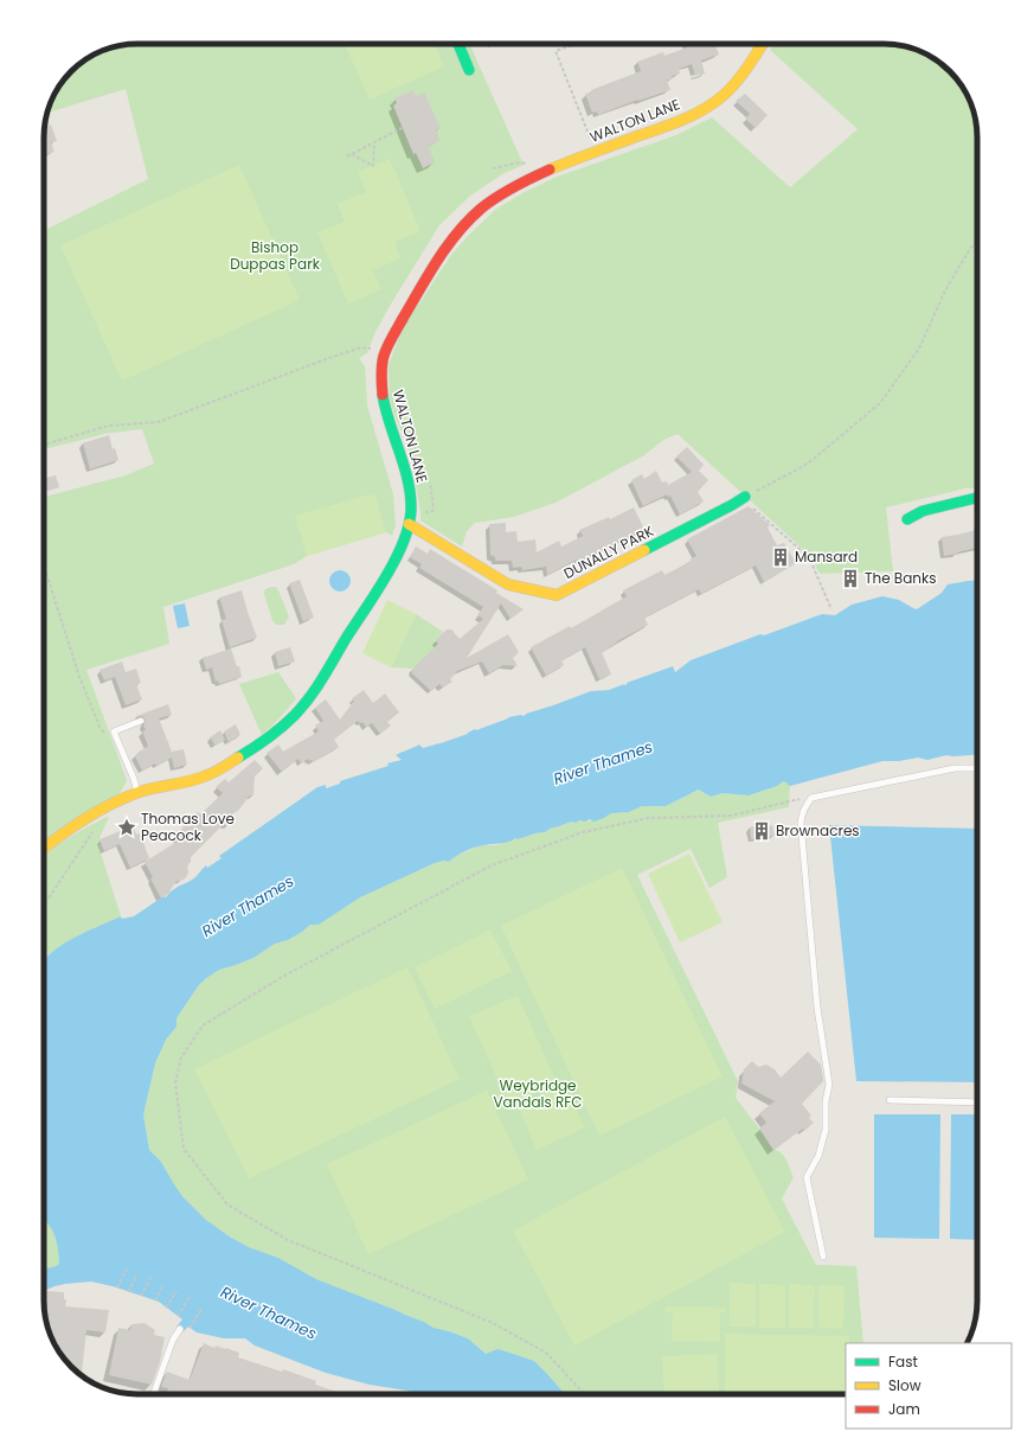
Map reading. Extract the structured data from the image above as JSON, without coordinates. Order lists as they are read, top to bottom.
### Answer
{
  "streets": {
    "main road": ["WALTON LANE", "DUNALLY PARK"]
  },
  "crossings": [
    ["WALTON LANE", "DUNALLY PARK"]
  ],
  "water": ["River Thames"],
  "parks": ["Bishop Duppas Park", "Weybridge Vandals RFC"],
  "places": {
    "building": ["Mansard", "The Banks", "Brownacres"],
    "place": ["Thomas Love Peacock"]
  },
  "legend": ["Fast", "Slow", "Jam"]
}
